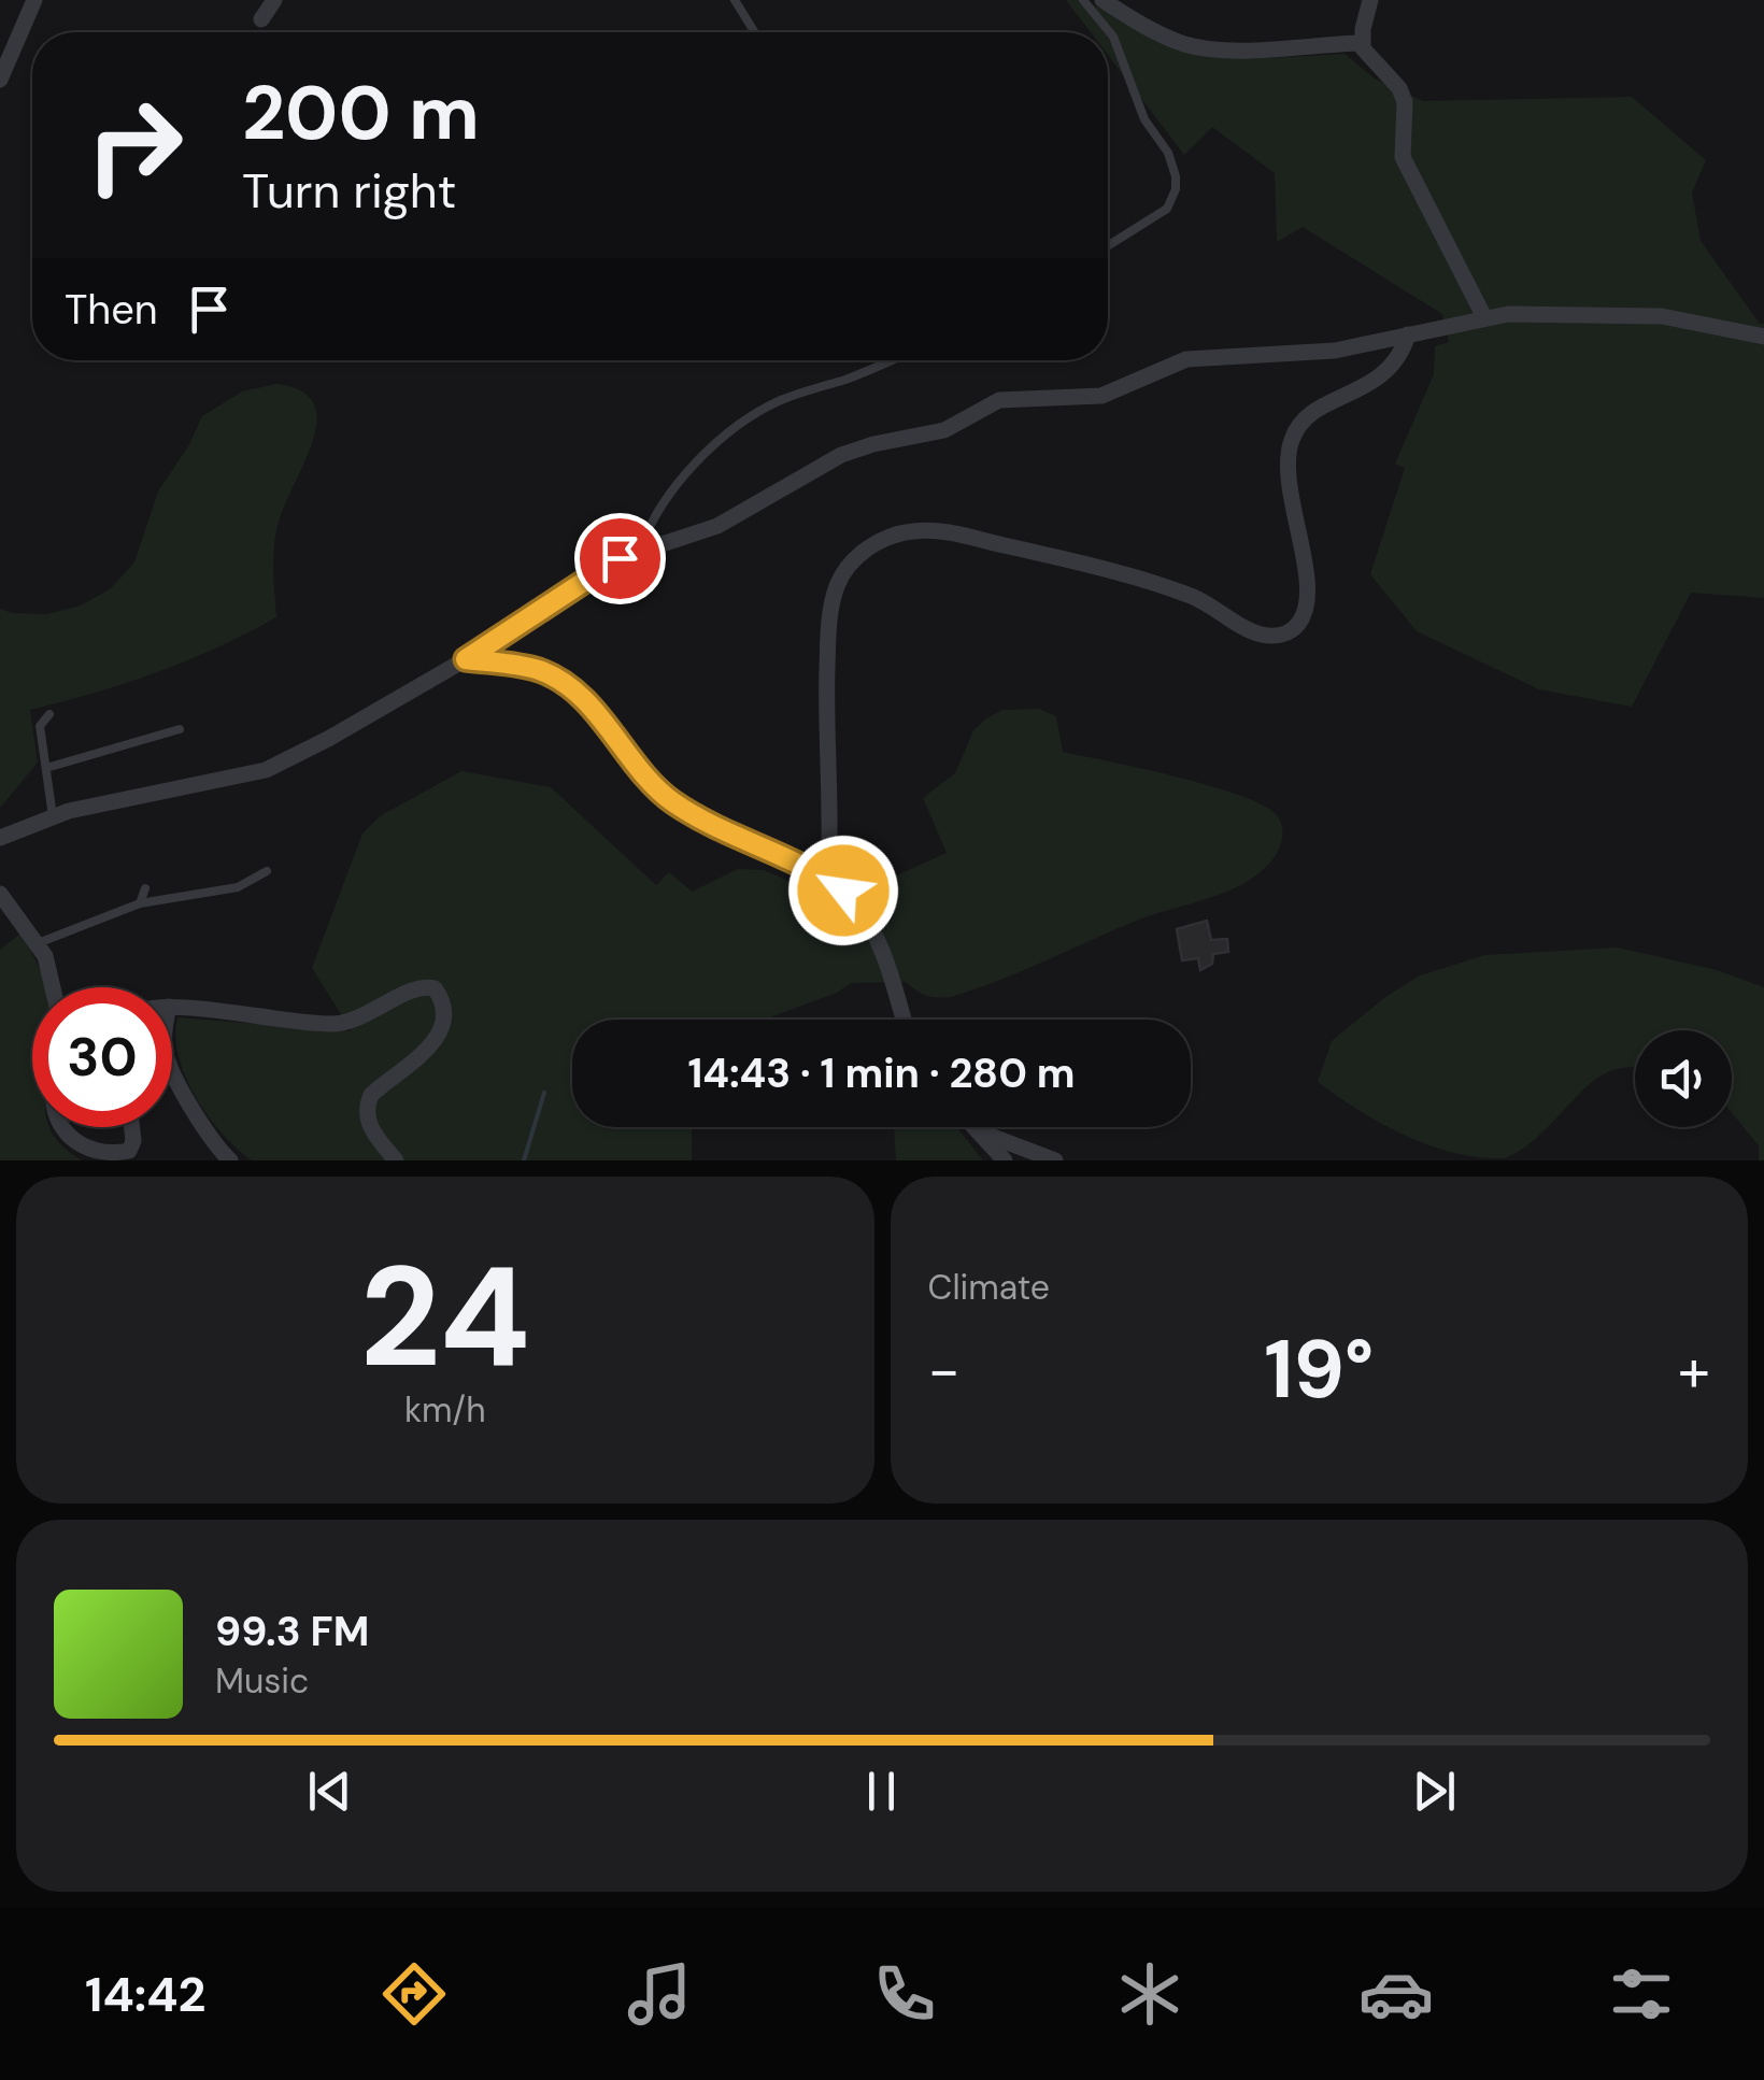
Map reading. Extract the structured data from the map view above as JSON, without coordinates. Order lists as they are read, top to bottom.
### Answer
{
  "page": {
    "turn": ["200 m", "Turn right"],
    "then": "Then",
    "limit": "30",
    "trip": "14:43 · 1 min · 280 m",
    "tile": [
      ["24", "km/h"],
      "Climate"
    ],
    "heat": ["−", "19°", "+"],
    "song": ["99.3 FM", "Music"],
    "tabs": "14:42"
  }
}
